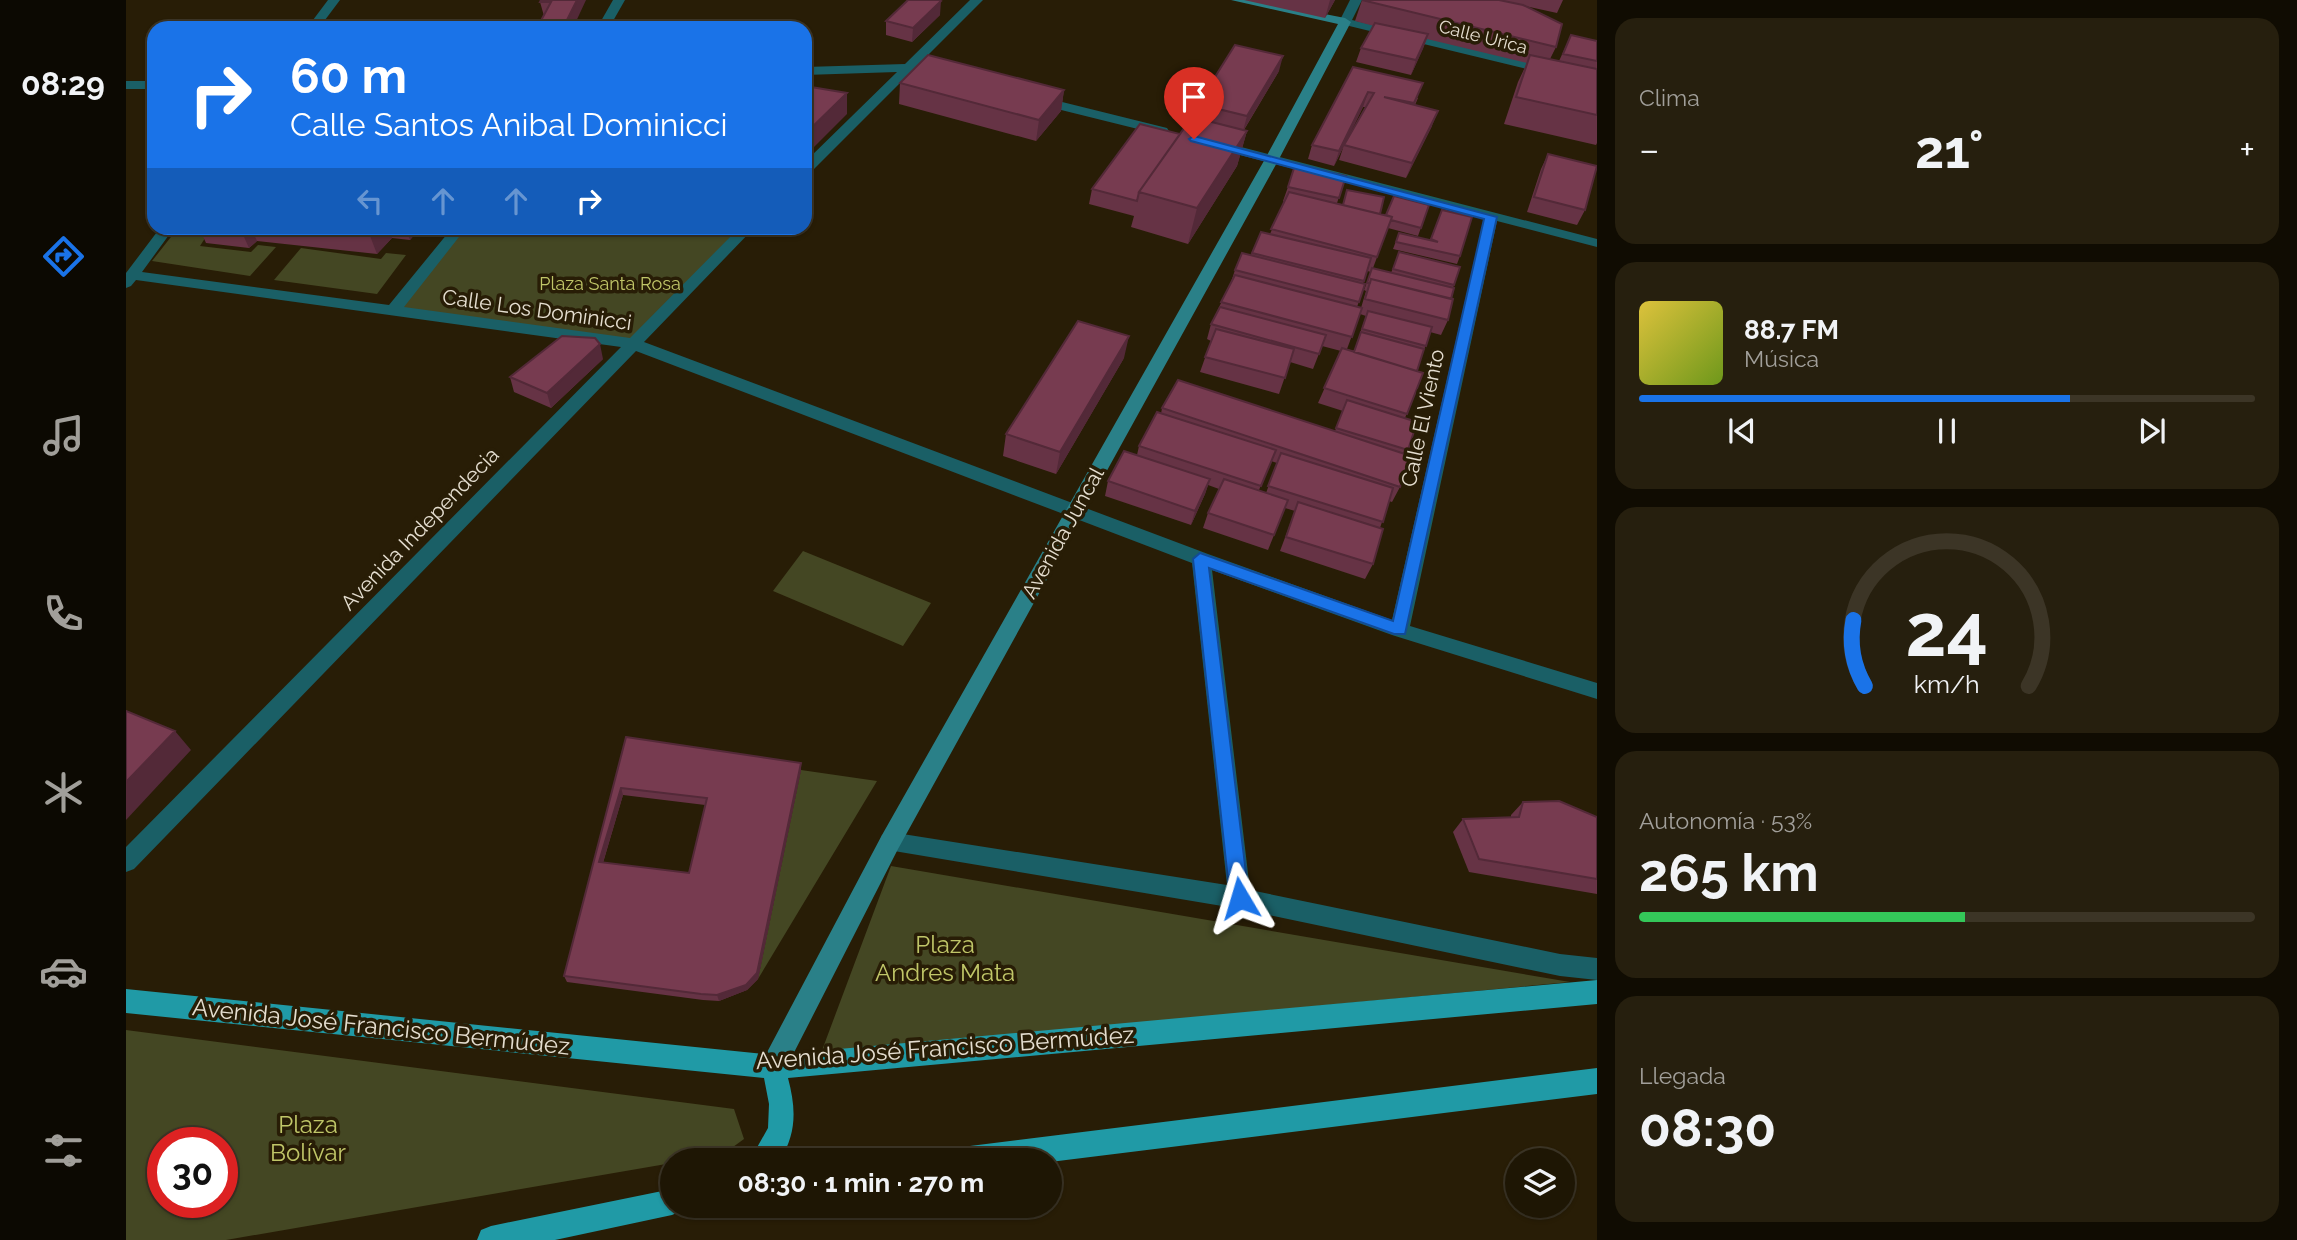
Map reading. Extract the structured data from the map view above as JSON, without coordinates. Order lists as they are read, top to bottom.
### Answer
{
  "streets": {
    "main road": ["Calle Urica", "Avenida Juncal", "Avenida José Francisco Bermúdez"],
    "street": ["Calle Los Dominicci", "Calle El Viento", "Avenida Independecia"]
  },
  "crossings": [
    ["Calle Urica", "Avenida Juncal"],
    ["Calle Los Dominicci", "Calle El Viento"],
    ["Calle Los Dominicci", "Avenida Independecia"],
    ["Calle Los Dominicci", "Avenida Juncal"],
    ["Avenida Juncal", "Avenida José Francisco Bermúdez"]
  ],
  "parks": ["Plaza Santa Rosa", "Plaza Andres Mata", "Plaza Bolívar"],
  "page": {
    "tabs": "08:29",
    "tile": [
      "Clima",
      ["Autonomía · 53%", "265 km"],
      ["Llegada", "08:30"]
    ],
    "turn": ["60 m", "Calle Santos Anibal Dominicci"],
    "heat": ["−", "21°", "+"],
    "song": ["88.7 FM", "Música"],
    "limit": "30",
    "trip": "08:30 · 1 min · 270 m",
    "gauge": ["24", "km/h"]
  }
}
